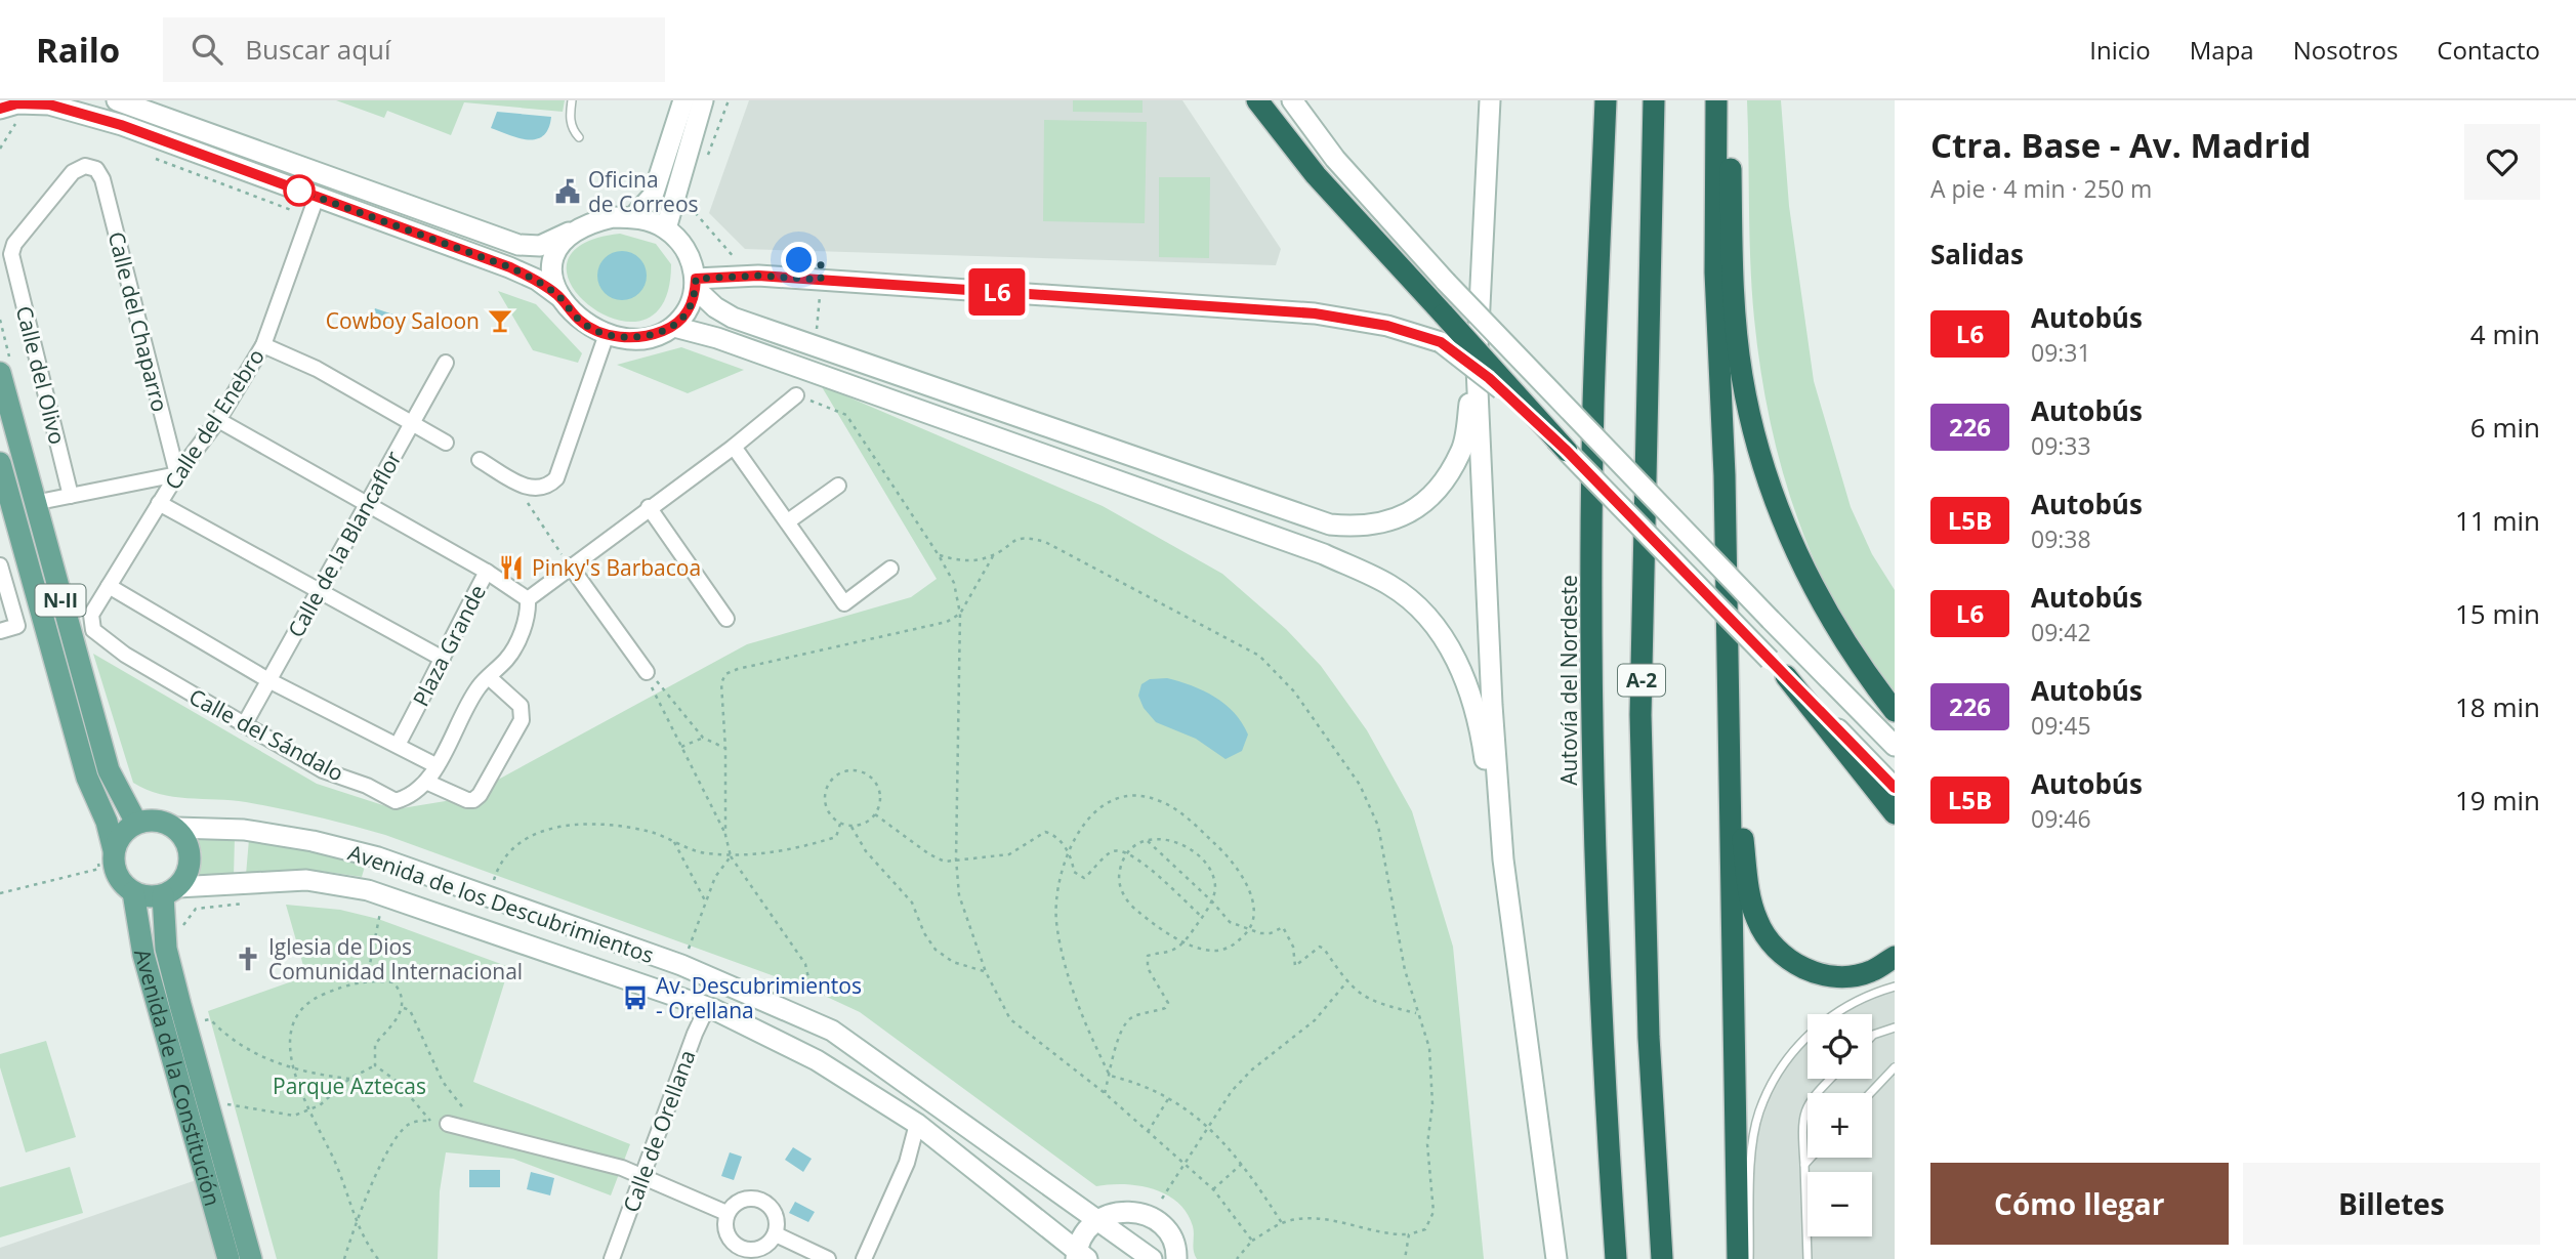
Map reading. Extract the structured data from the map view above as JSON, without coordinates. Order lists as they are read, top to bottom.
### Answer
{
  "streets": {
    "highway": ["Autovía del Nordeste", "A-2"],
    "main road": ["N-II", "Avenida de la Constitución"],
    "street": [
      "Calle del Chaparro",
      "Calle del Olivo",
      "Calle del Enebro",
      "Calle de la Blancaflor",
      "Plaza Grande",
      "Calle del Sándalo",
      "Avenida de los Descubrimientos",
      "Calle de Orellana"
    ]
  },
  "crossings": [
    ["Calle del Chaparro", "Calle del Olivo"],
    ["Calle del Chaparro", "Calle del Enebro"],
    ["Calle del Enebro", "Calle del Sándalo"],
    ["Calle de la Blancaflor", "Calle del Sándalo"],
    ["N-II", "Avenida de los Descubrimientos"],
    ["N-II", "Avenida de la Constitución"],
    ["Plaza Grande", "Calle del Sándalo"],
    ["Avenida de los Descubrimientos", "Avenida de la Constitución"],
    ["Avenida de los Descubrimientos", "Calle de Orellana"]
  ],
  "parks": ["Parque Aztecas"],
  "places": {
    "public building": ["Oficina de Correos"],
    "bar": ["Cowboy Saloon"],
    "restaurant": ["Pinky's Barbacoa"],
    "church": ["Iglesia de Dios Comunidad Internacional"],
    "bus stop": ["Av. Descubrimientos - Orellana"]
  },
  "lines": ["bus line L6"],
  "page": {
    "header": "Railo",
    "search": "Buscar aquí",
    "nav": [
      "Inicio",
      "Mapa",
      "Nosotros",
      "Contacto"
    ],
    "on_map": "L6",
    "heading": [
      ["Ctra. Base - Av. Madrid", "A pie · 4 min · 250 m"],
      "Salidas"
    ],
    "list": [
      {
        "mark": "L6",
        "name": "Autobús",
        "note": "09:31",
        "value": "4 min"
      },
      {
        "mark": "226",
        "name": "Autobús",
        "note": "09:33",
        "value": "6 min"
      },
      {
        "mark": "L5B",
        "name": "Autobús",
        "note": "09:38",
        "value": "11 min"
      },
      {
        "mark": "L6",
        "name": "Autobús",
        "note": "09:42",
        "value": "15 min"
      },
      {
        "mark": "226",
        "name": "Autobús",
        "note": "09:45",
        "value": "18 min"
      },
      {
        "mark": "L5B",
        "name": "Autobús",
        "note": "09:46",
        "value": "19 min"
      }
    ],
    "map_buttons": ["+", "−"],
    "buttons": ["Cómo llegar", "Billetes"]
  }
}
